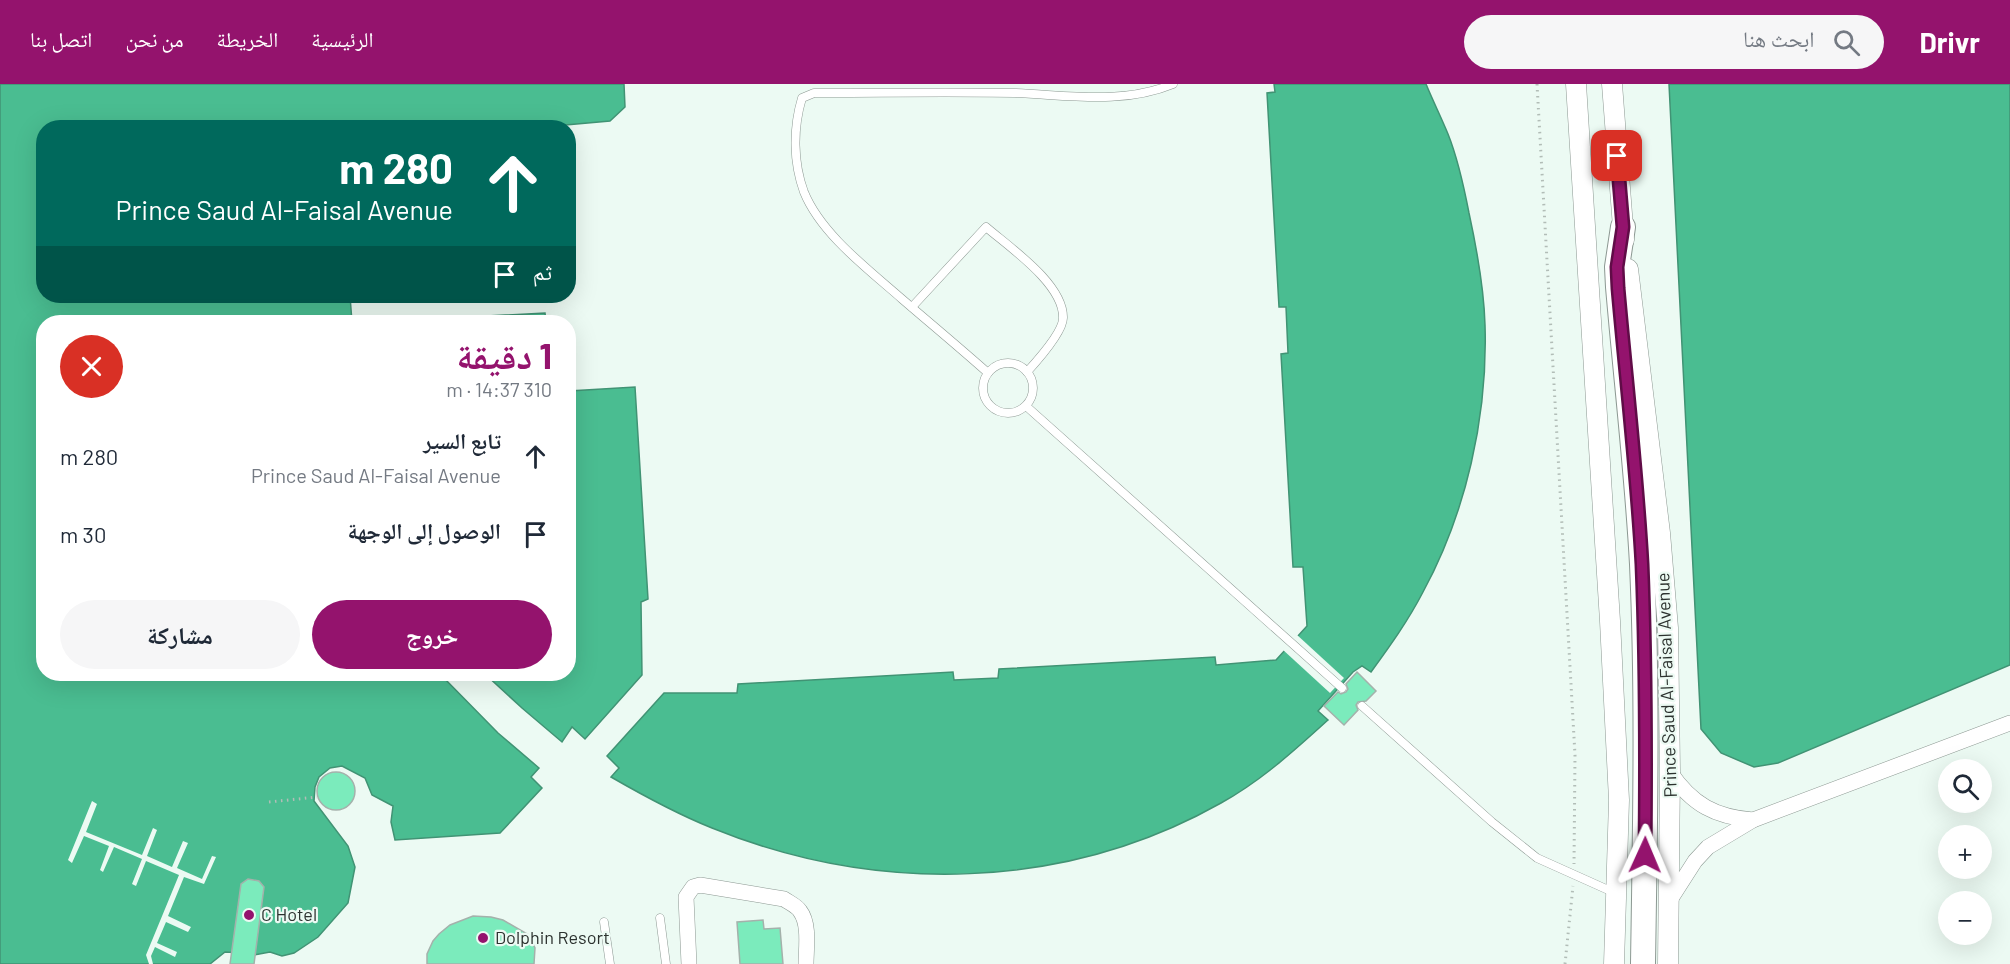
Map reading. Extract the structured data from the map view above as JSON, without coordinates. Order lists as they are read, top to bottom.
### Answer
{
  "streets": {
    "street": ["Prince Saud Al-Faisal Avenue"]
  },
  "places": ["C Hotel", "Dolphin Resort"],
  "page": {
    "header": "Drivr",
    "search": "ابحث هنا",
    "nav": [
      "الرئيسية",
      "الخريطة",
      "من نحن",
      "اتصل بنا"
    ],
    "turn": ["280 m", "Prince Saud Al-Faisal Avenue"],
    "then": "ثم",
    "heading": ["1 دقيقة", "310 m · 14:37"],
    "list": [
      {
        "name": "تابع السير",
        "note": "Prince Saud Al-Faisal Avenue",
        "value": "280 m"
      },
      {
        "name": "الوصول إلى الوجهة",
        "value": "30 m"
      }
    ],
    "buttons": ["خروج", "مشاركة"],
    "map_buttons": ["+", "−"]
  }
}
